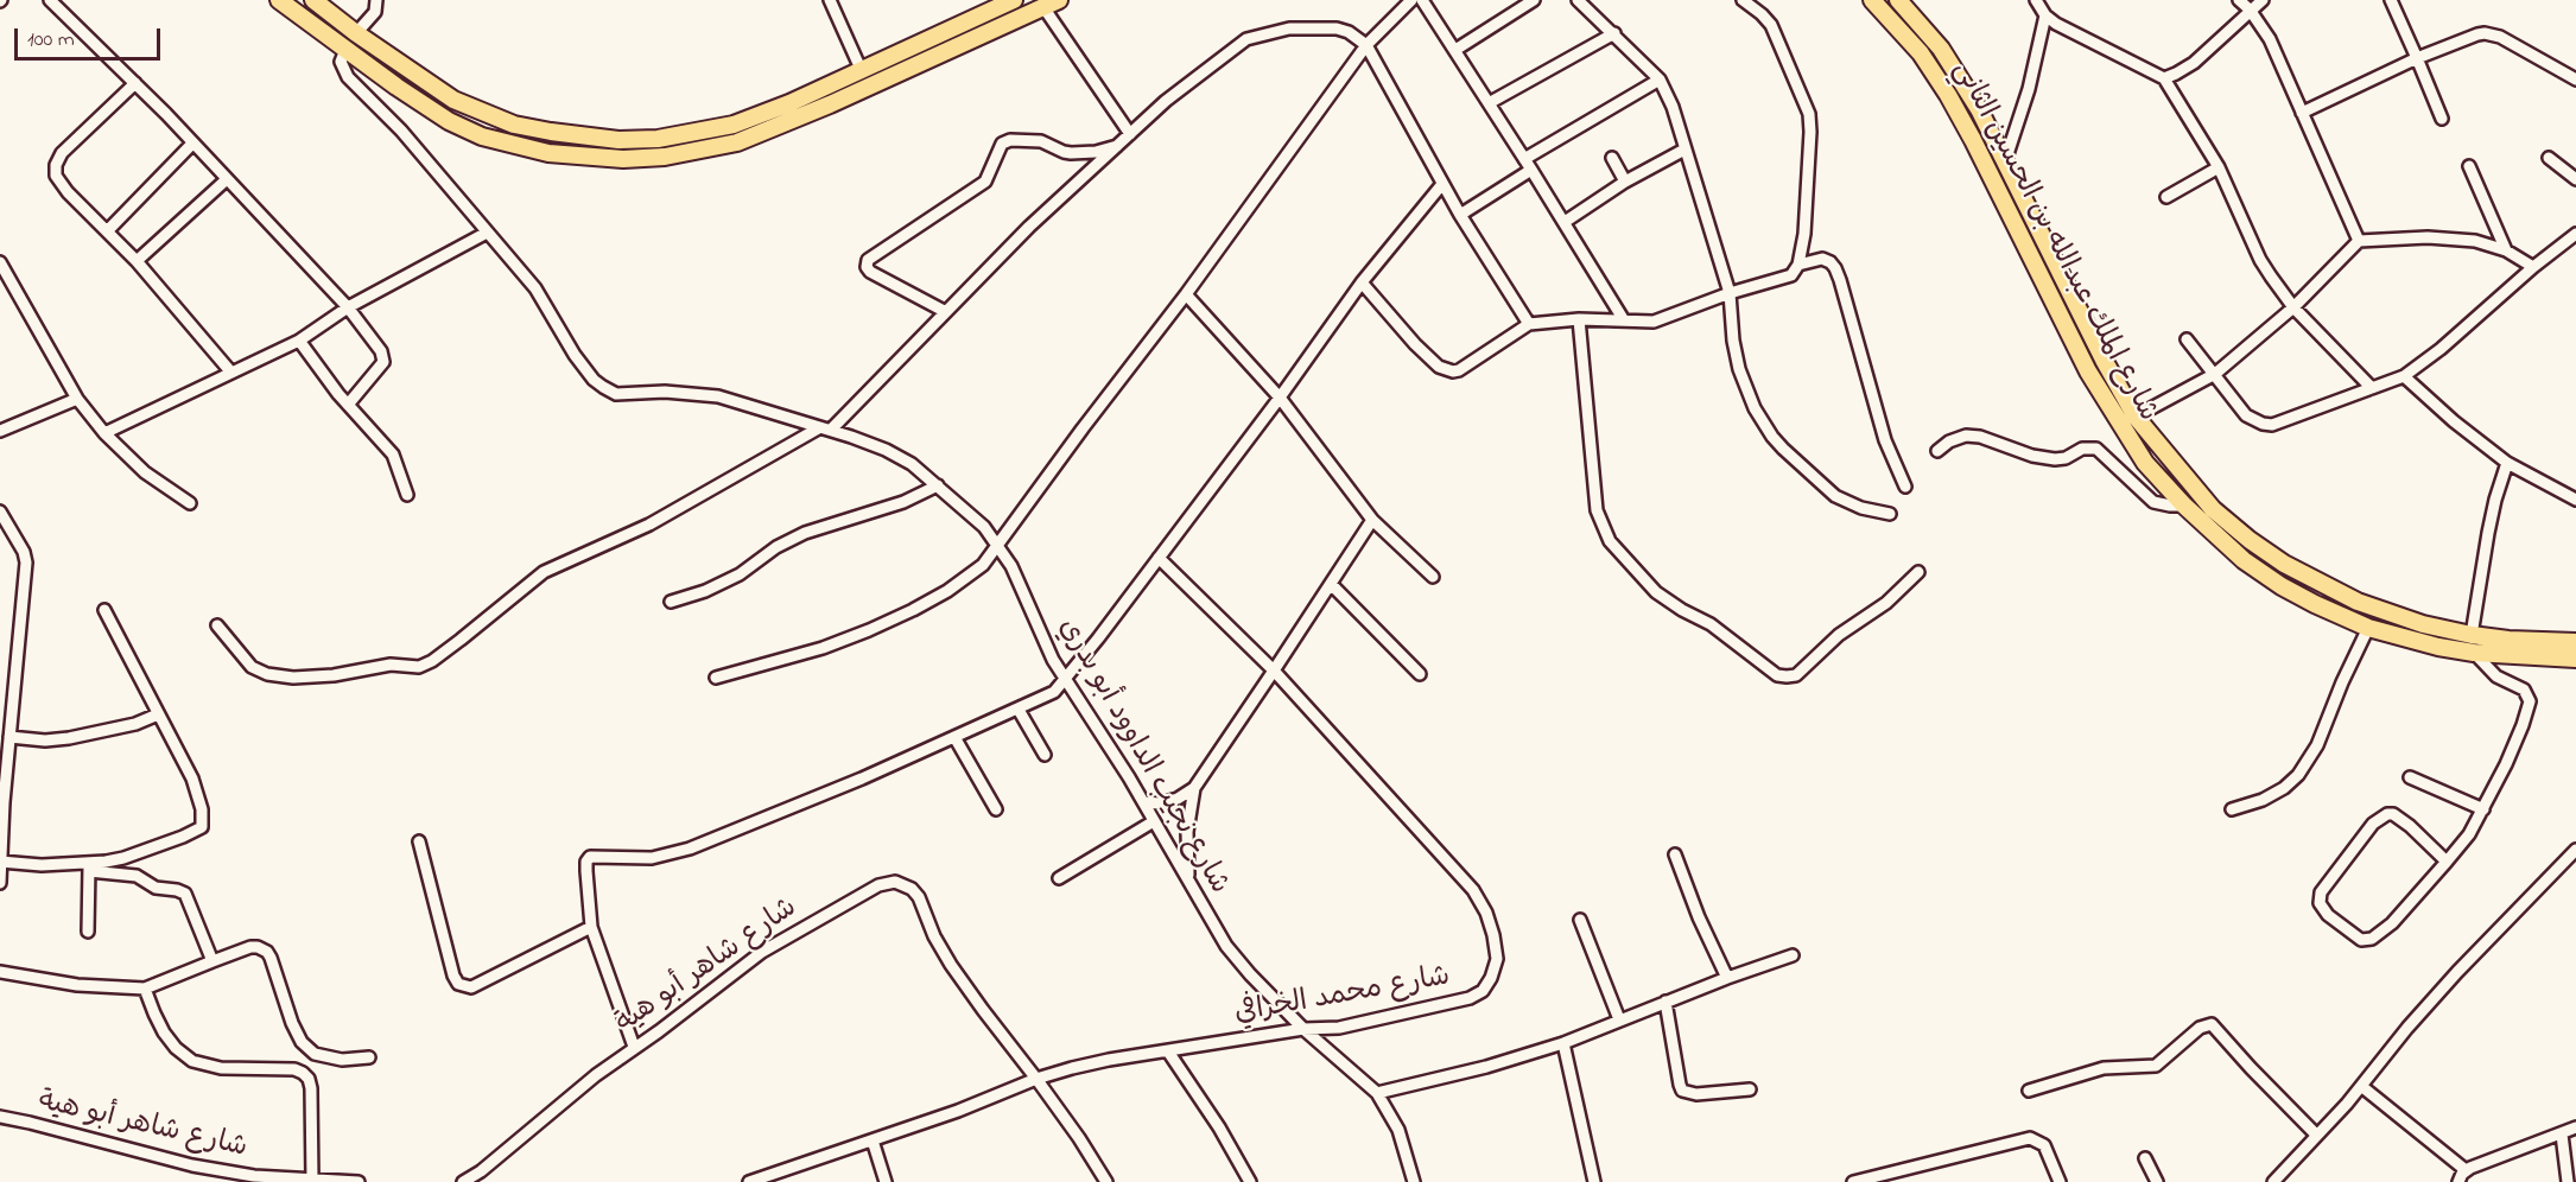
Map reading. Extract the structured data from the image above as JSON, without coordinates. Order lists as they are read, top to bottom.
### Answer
{
  "streets": {
    "highway": ["شارع الملك عبدالله بن الحسين الثاني"],
    "street": ["شارع نجيب الداوود أبو بدري", "شارع شاهر أبو هية", "شارع محمد الخرافي"]
  },
  "crossings": [
    ["شارع نجيب الداوود أبو بدري", "شارع محمد الخرافي"],
    ["شارع شاهر أبو هية", "شارع محمد الخرافي"]
  ],
  "scale_bar": "100 m"
}
